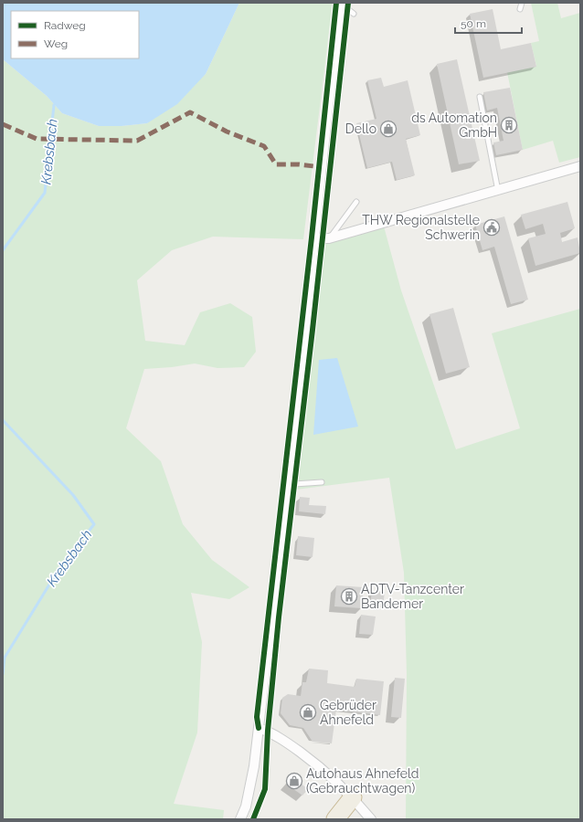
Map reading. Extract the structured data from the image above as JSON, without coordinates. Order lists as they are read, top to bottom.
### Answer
{
  "water": ["Krebsbach"],
  "places": {
    "building": ["ds Automation GmbH", "ADTV-Tanzcenter Bandemer"],
    "shop": ["Dello", "Gebrüder Ahnefeld", "Autohaus Ahnefeld (Gebrauchtwagen)"],
    "public building": ["THW Regionalstelle Schwerin"]
  },
  "legend": ["Radweg", "Weg"],
  "scale_bar": "50 m"
}
